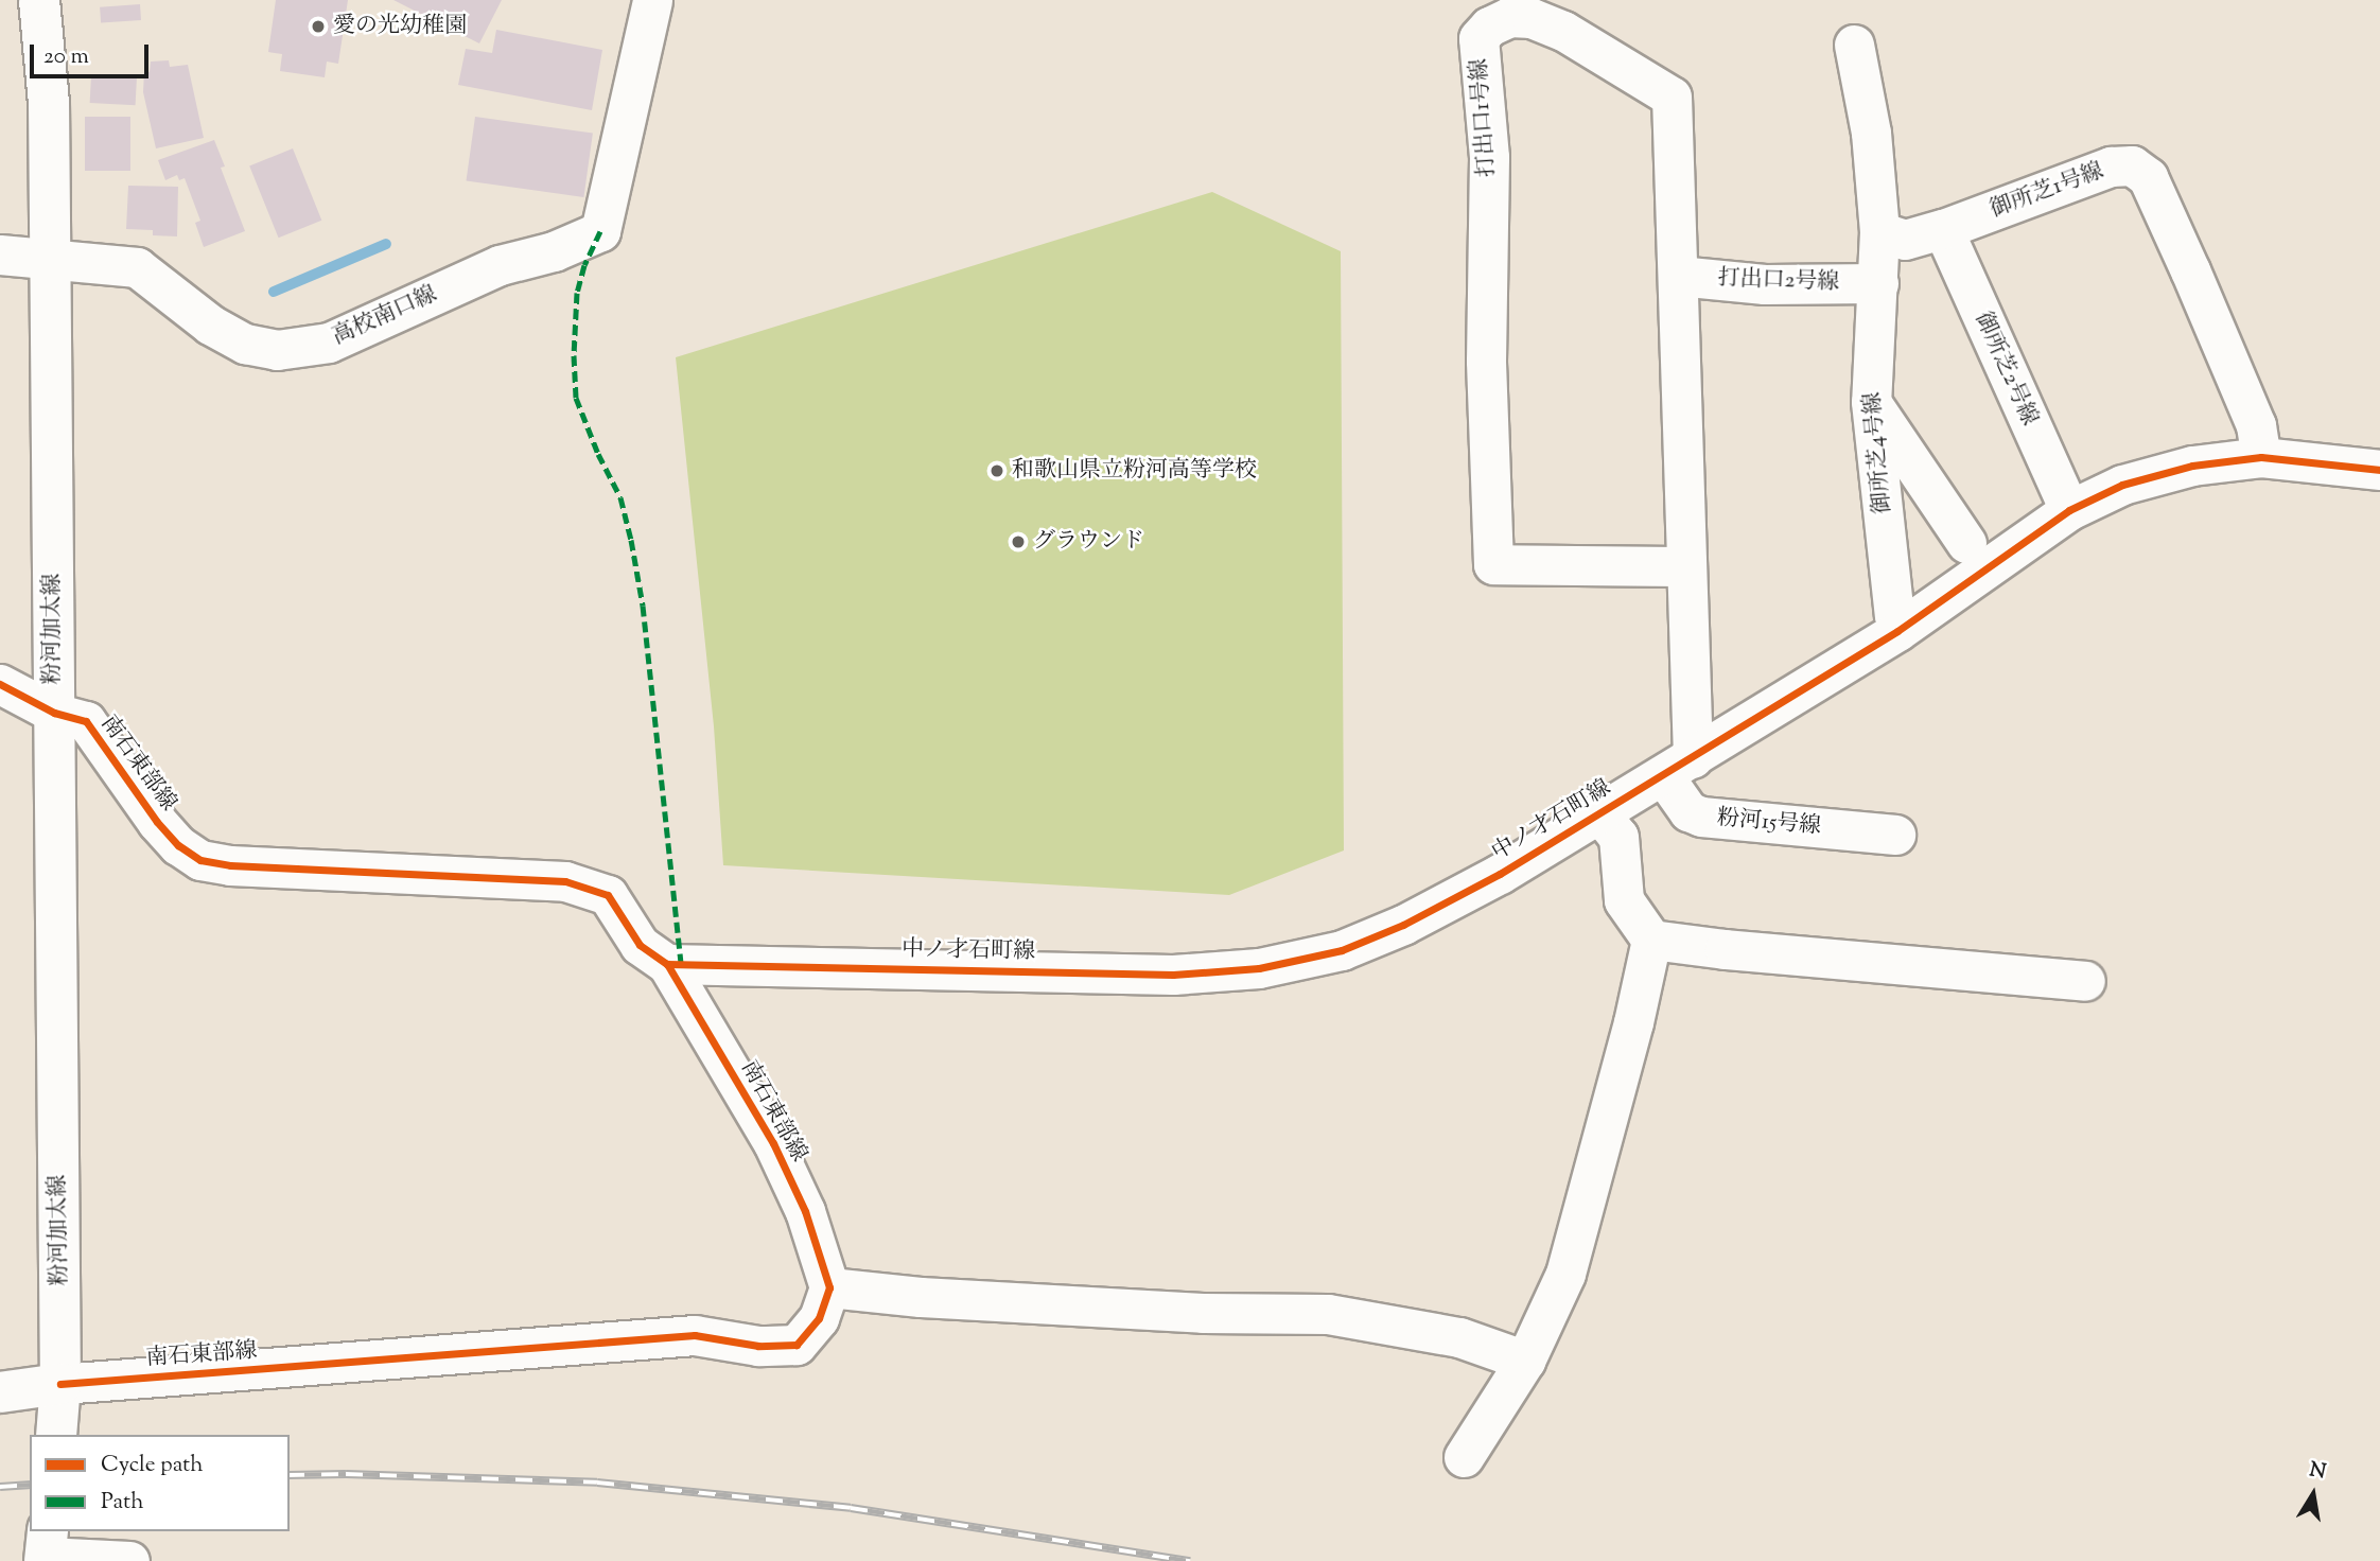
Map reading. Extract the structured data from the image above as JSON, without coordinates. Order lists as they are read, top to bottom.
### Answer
{
  "streets": {
    "main road": ["粉河加太線"],
    "street": [
      "打出口1号線",
      "御所芝1号線",
      "打出口2号線",
      "高校南口線",
      "御所芝2号線",
      "御所芝4号線",
      "南石東部線",
      "中ノ才石町線",
      "粉河15号線"
    ]
  },
  "crossings": [
    ["打出口1号線", "打出口2号線"],
    ["打出口1号線", "中ノ才石町線"],
    ["打出口1号線", "粉河15号線"],
    ["御所芝1号線", "御所芝2号線"],
    ["御所芝1号線", "御所芝4号線"],
    ["御所芝1号線", "中ノ才石町線"],
    ["打出口2号線", "御所芝4号線"],
    ["高校南口線", "粉河加太線"],
    ["御所芝2号線", "中ノ才石町線"],
    ["御所芝4号線", "中ノ才石町線"],
    ["粉河加太線", "南石東部線"],
    ["南石東部線", "中ノ才石町線"],
    ["中ノ才石町線", "粉河15号線"]
  ],
  "places": ["愛の光幼稚園", "和歌山県立粉河高等学校", "グラウンド"],
  "legend": ["Cycle path", "Path"],
  "scale_bar": "20 m",
  "north": "top"
}
